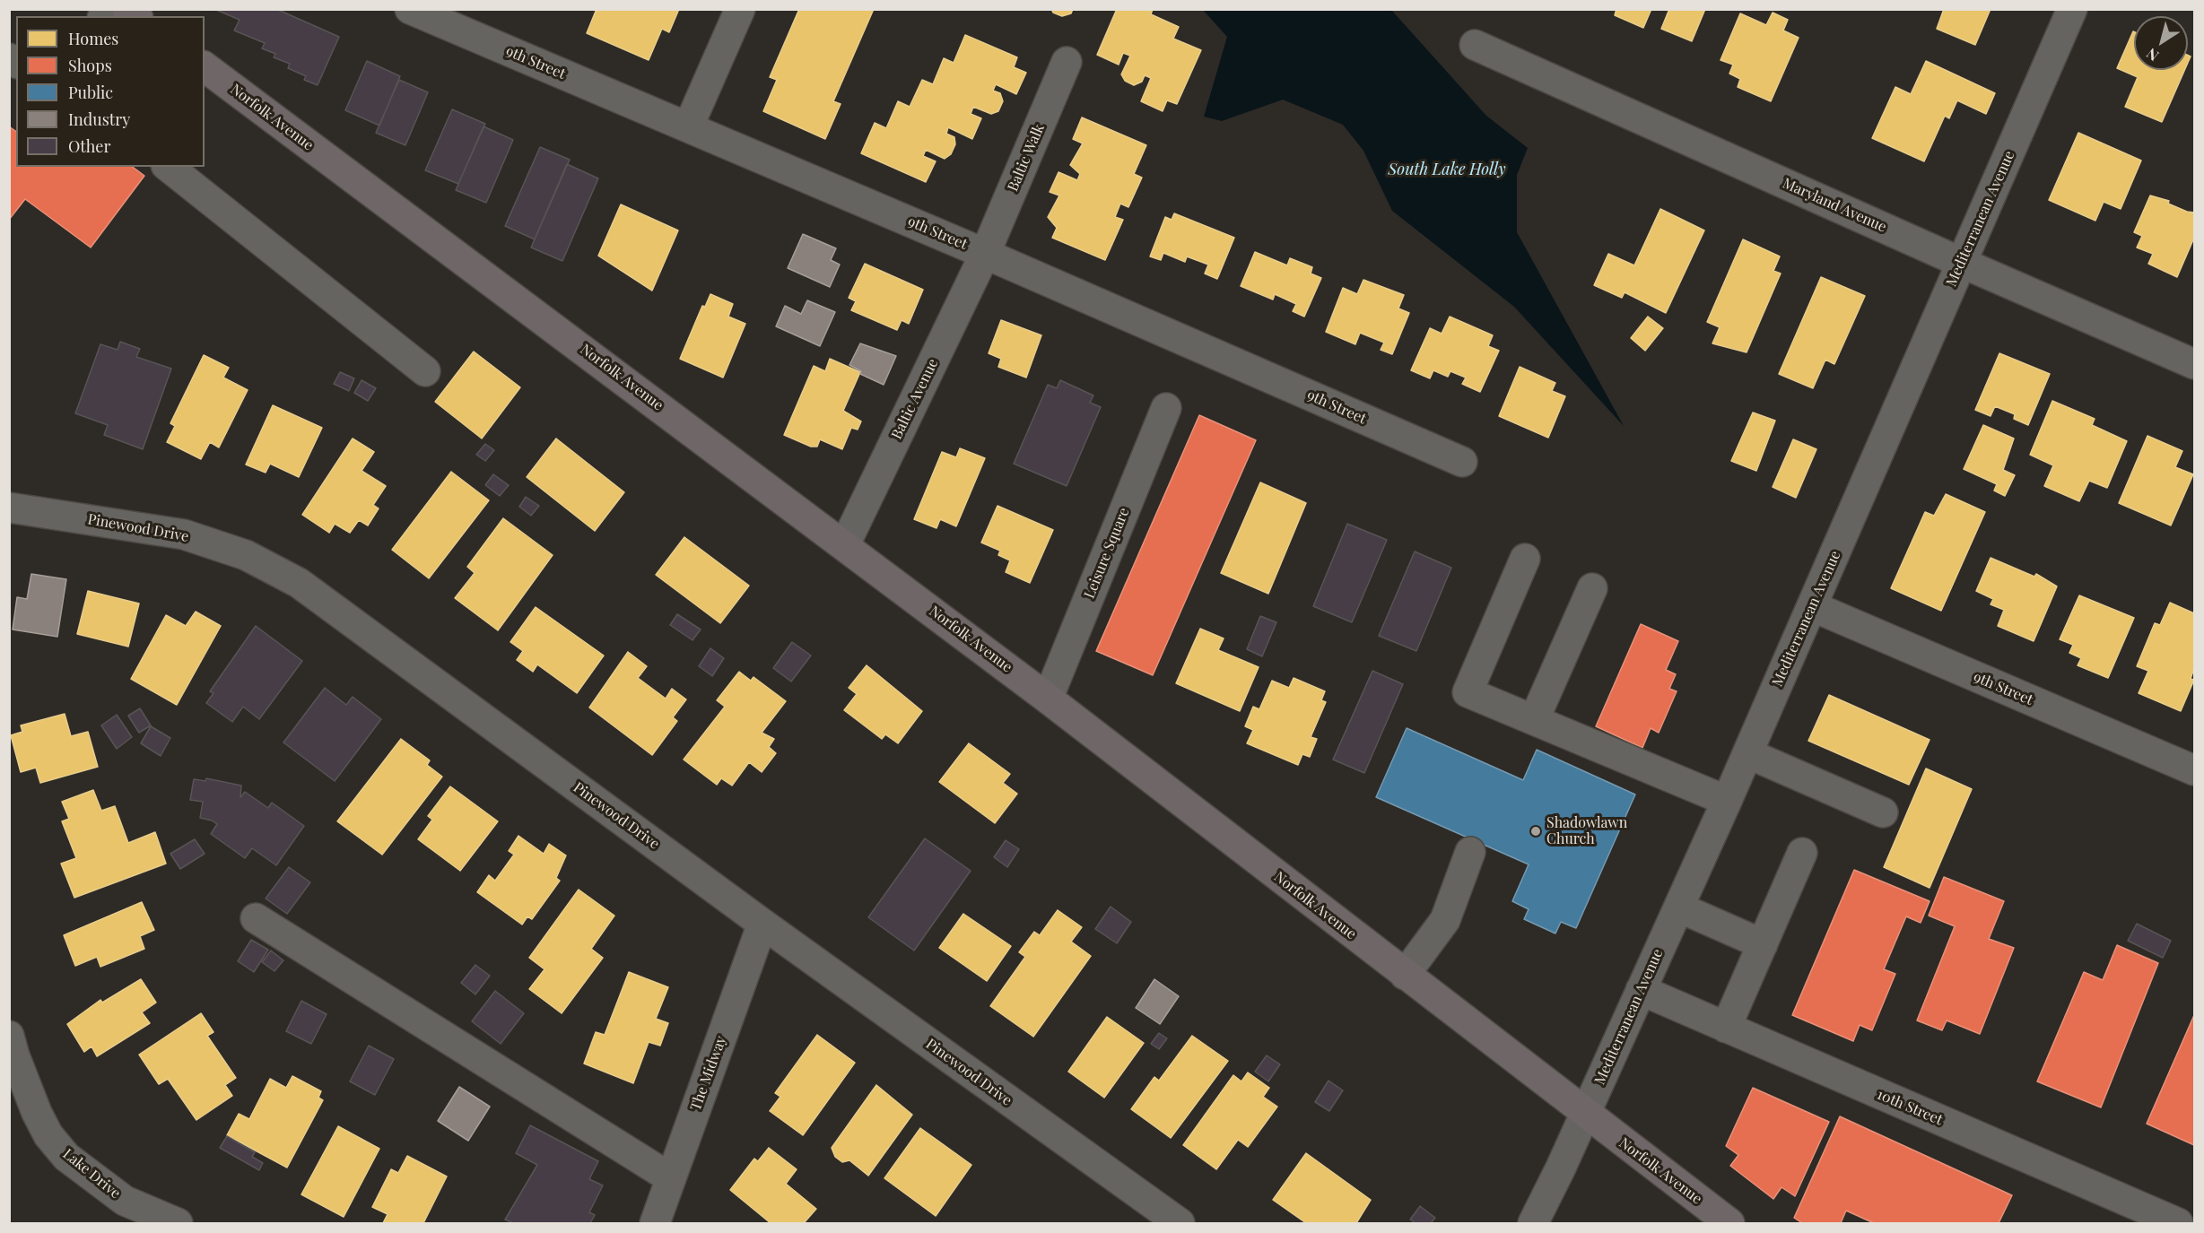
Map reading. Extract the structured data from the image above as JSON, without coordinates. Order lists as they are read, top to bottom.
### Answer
{
  "streets": {
    "main road": ["Norfolk Avenue"],
    "street": [
      "9th Street",
      "Baltic Walk",
      "Maryland Avenue",
      "Mediterranean Avenue",
      "Baltic Avenue",
      "Pinewood Drive",
      "Leisure Square",
      "The Midway",
      "10th Street",
      "Lake Drive"
    ]
  },
  "crossings": [
    ["9th Street", "Baltic Walk"],
    ["9th Street", "Mediterranean Avenue"],
    ["9th Street", "Baltic Avenue"],
    ["Norfolk Avenue", "Mediterranean Avenue"],
    ["Norfolk Avenue", "Baltic Avenue"],
    ["Norfolk Avenue", "Leisure Square"],
    ["Baltic Walk", "Baltic Avenue"],
    ["Maryland Avenue", "Mediterranean Avenue"],
    ["Mediterranean Avenue", "10th Street"],
    ["Pinewood Drive", "The Midway"]
  ],
  "water": ["South Lake Holly"],
  "places": ["Shadowlawn Church"],
  "legend": [
    "Homes",
    "Shops",
    "Public",
    "Industry",
    "Other"
  ],
  "north": "bottom left"
}
